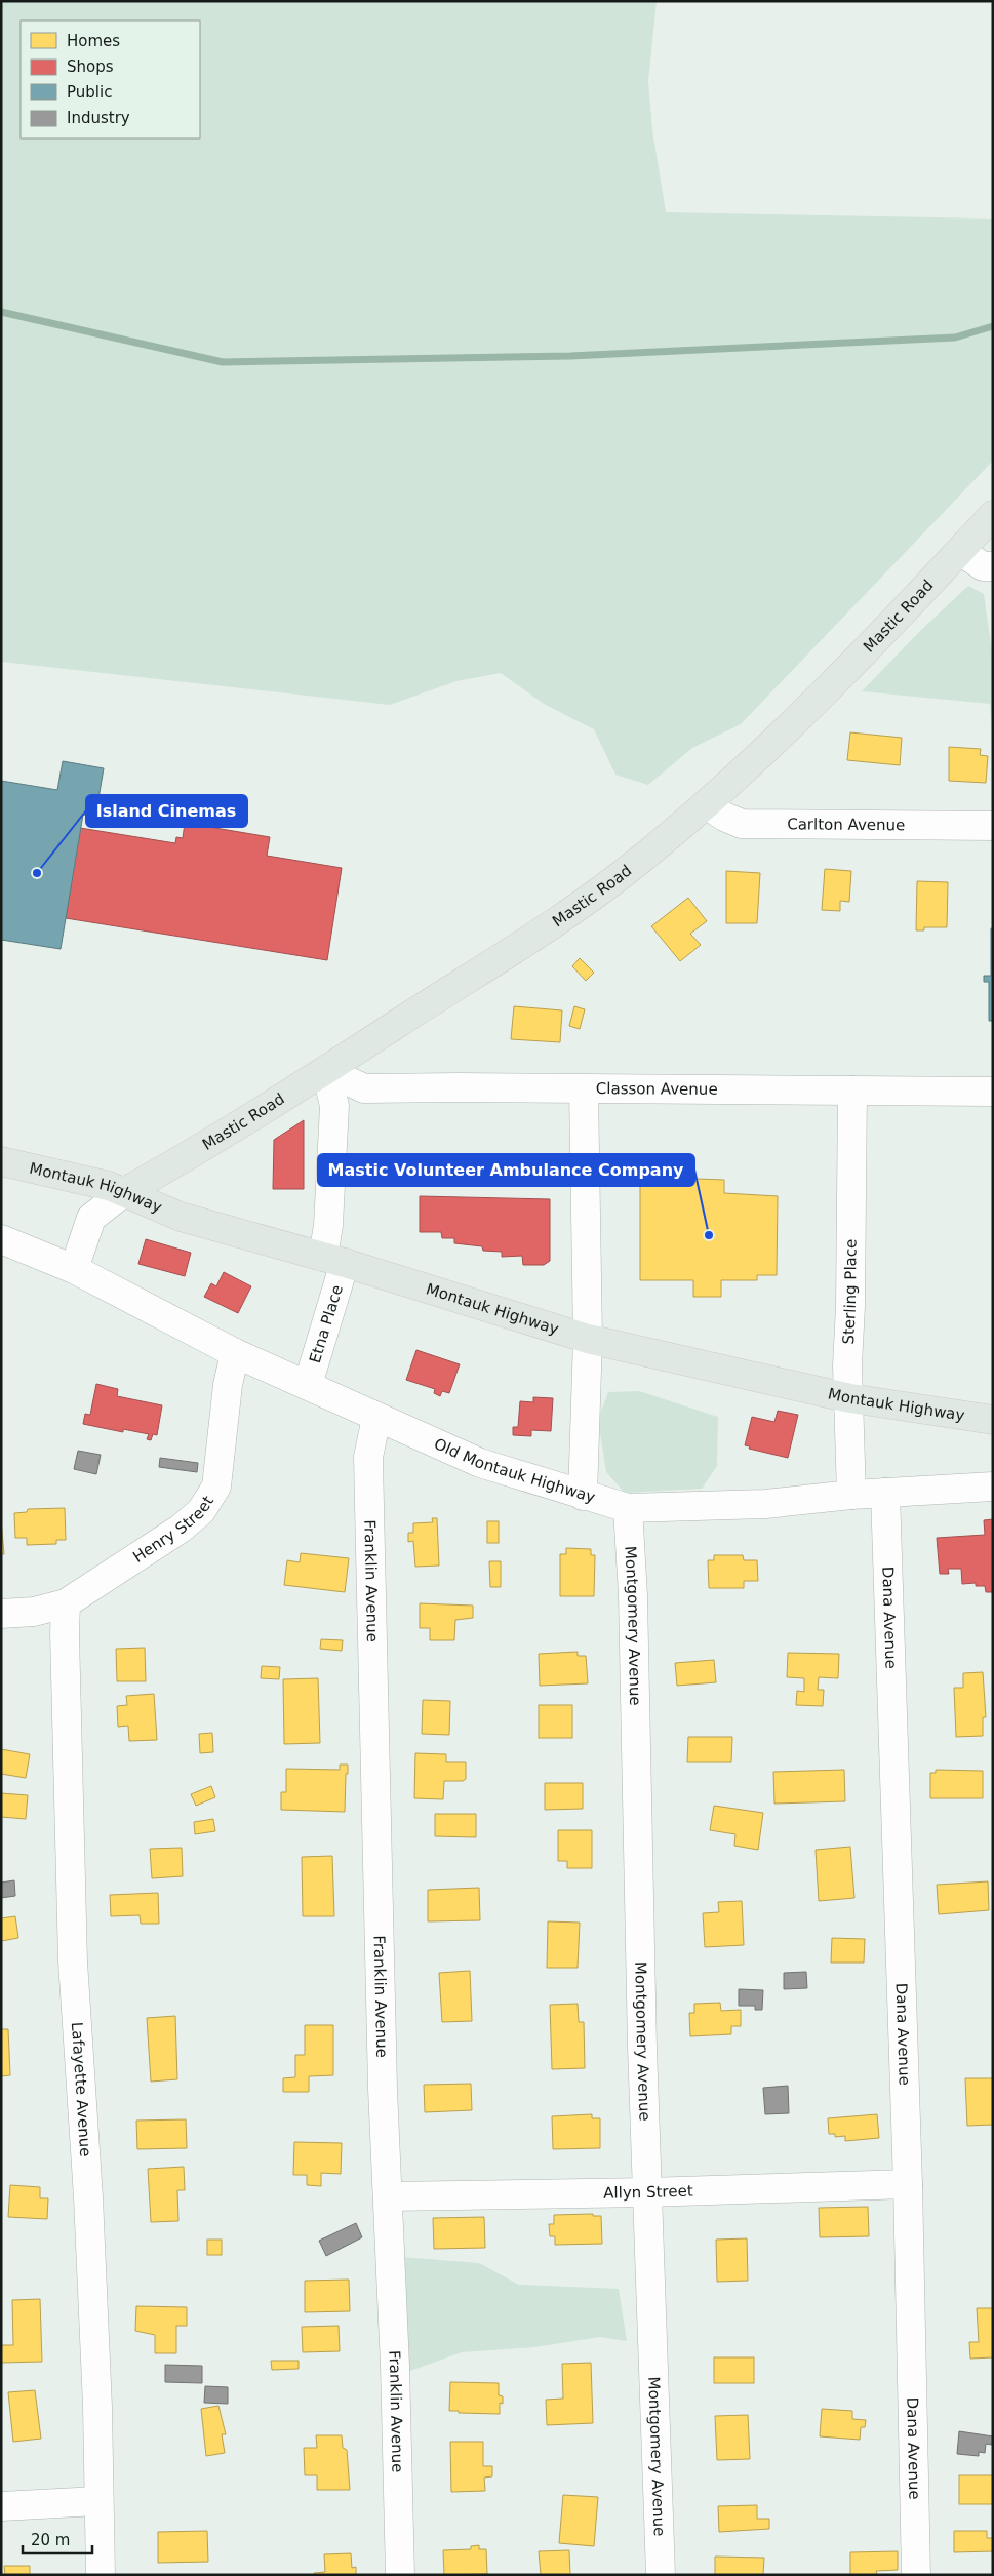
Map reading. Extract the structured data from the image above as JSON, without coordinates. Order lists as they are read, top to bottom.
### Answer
{
  "streets": {
    "main road": ["Mastic Road", "Montauk Highway"],
    "street": [
      "Carlton Avenue",
      "Classon Avenue",
      "Sterling Place",
      "Etna Place",
      "Old Montauk Highway",
      "Henry Street",
      "Franklin Avenue",
      "Dana Avenue",
      "Montgomery Avenue",
      "Lafayette Avenue",
      "Allyn Street"
    ]
  },
  "crossings": [
    ["Mastic Road", "Carlton Avenue"],
    ["Mastic Road", "Classon Avenue"],
    ["Mastic Road", "Montauk Highway"],
    ["Mastic Road", "Etna Place"],
    ["Classon Avenue", "Sterling Place"],
    ["Classon Avenue", "Etna Place"],
    ["Montauk Highway", "Sterling Place"],
    ["Montauk Highway", "Etna Place"],
    ["Sterling Place", "Old Montauk Highway"],
    ["Etna Place", "Old Montauk Highway"],
    ["Old Montauk Highway", "Henry Street"],
    ["Old Montauk Highway", "Franklin Avenue"],
    ["Old Montauk Highway", "Dana Avenue"],
    ["Old Montauk Highway", "Montgomery Avenue"],
    ["Henry Street", "Lafayette Avenue"],
    ["Franklin Avenue", "Allyn Street"],
    ["Dana Avenue", "Allyn Street"],
    ["Montgomery Avenue", "Allyn Street"]
  ],
  "places": ["Island Cinemas", "Mastic Volunteer Ambulance Company"],
  "legend": [
    "Homes",
    "Shops",
    "Public",
    "Industry"
  ],
  "scale_bar": "20 m"
}
